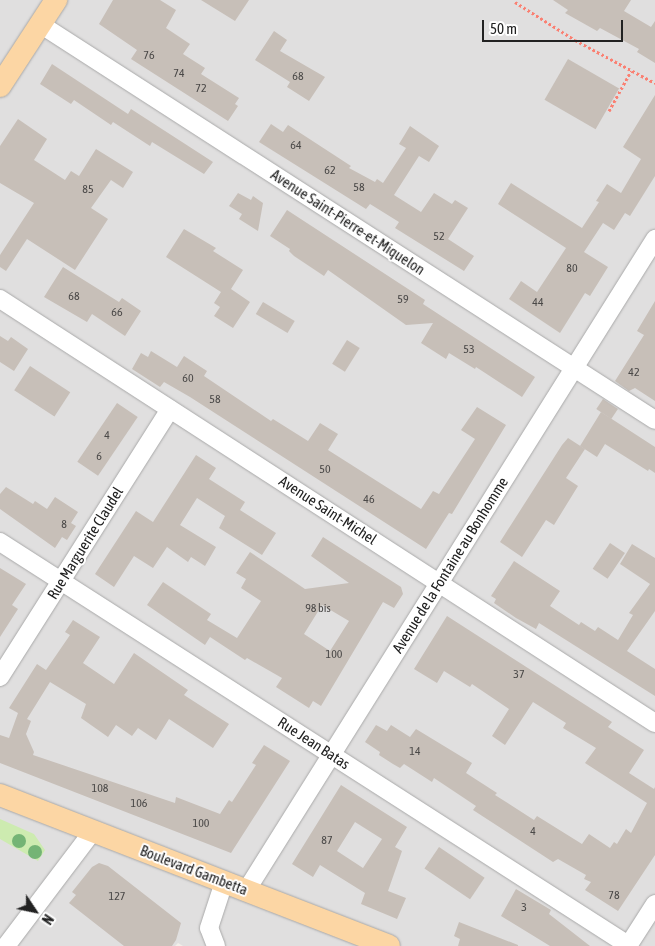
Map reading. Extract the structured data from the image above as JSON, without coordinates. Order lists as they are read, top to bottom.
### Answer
{
  "streets": {
    "main road": ["Boulevard Gambetta"],
    "street": [
      "Avenue Saint-Pierre-et-Miquelon",
      "Avenue Saint-Michel",
      "Rue Marguerite Claudel",
      "Avenue de la Fontaine au Bonhomme",
      "Rue Jean Batas"
    ]
  },
  "crossings": [
    ["Avenue Saint-Pierre-et-Miquelon", "Avenue de la Fontaine au Bonhomme"],
    ["Avenue Saint-Michel", "Rue Marguerite Claudel"],
    ["Avenue Saint-Michel", "Avenue de la Fontaine au Bonhomme"],
    ["Rue Marguerite Claudel", "Rue Jean Batas"],
    ["Avenue de la Fontaine au Bonhomme", "Rue Jean Batas"],
    ["Avenue de la Fontaine au Bonhomme", "Boulevard Gambetta"]
  ],
  "house_numbers": [
    "76",
    "74",
    "68",
    "72",
    "64",
    "62",
    "58",
    "85",
    "52",
    "80",
    "68",
    "59",
    "44",
    "66",
    "53",
    "42",
    "60",
    "58",
    "4",
    "6",
    "50",
    "46",
    "8",
    "98 bis",
    "100",
    "37",
    "14",
    "108",
    "106",
    "100",
    "4",
    "87",
    "78",
    "127",
    "3"
  ],
  "scale_bar": "50 m",
  "north": "bottom right"
}
